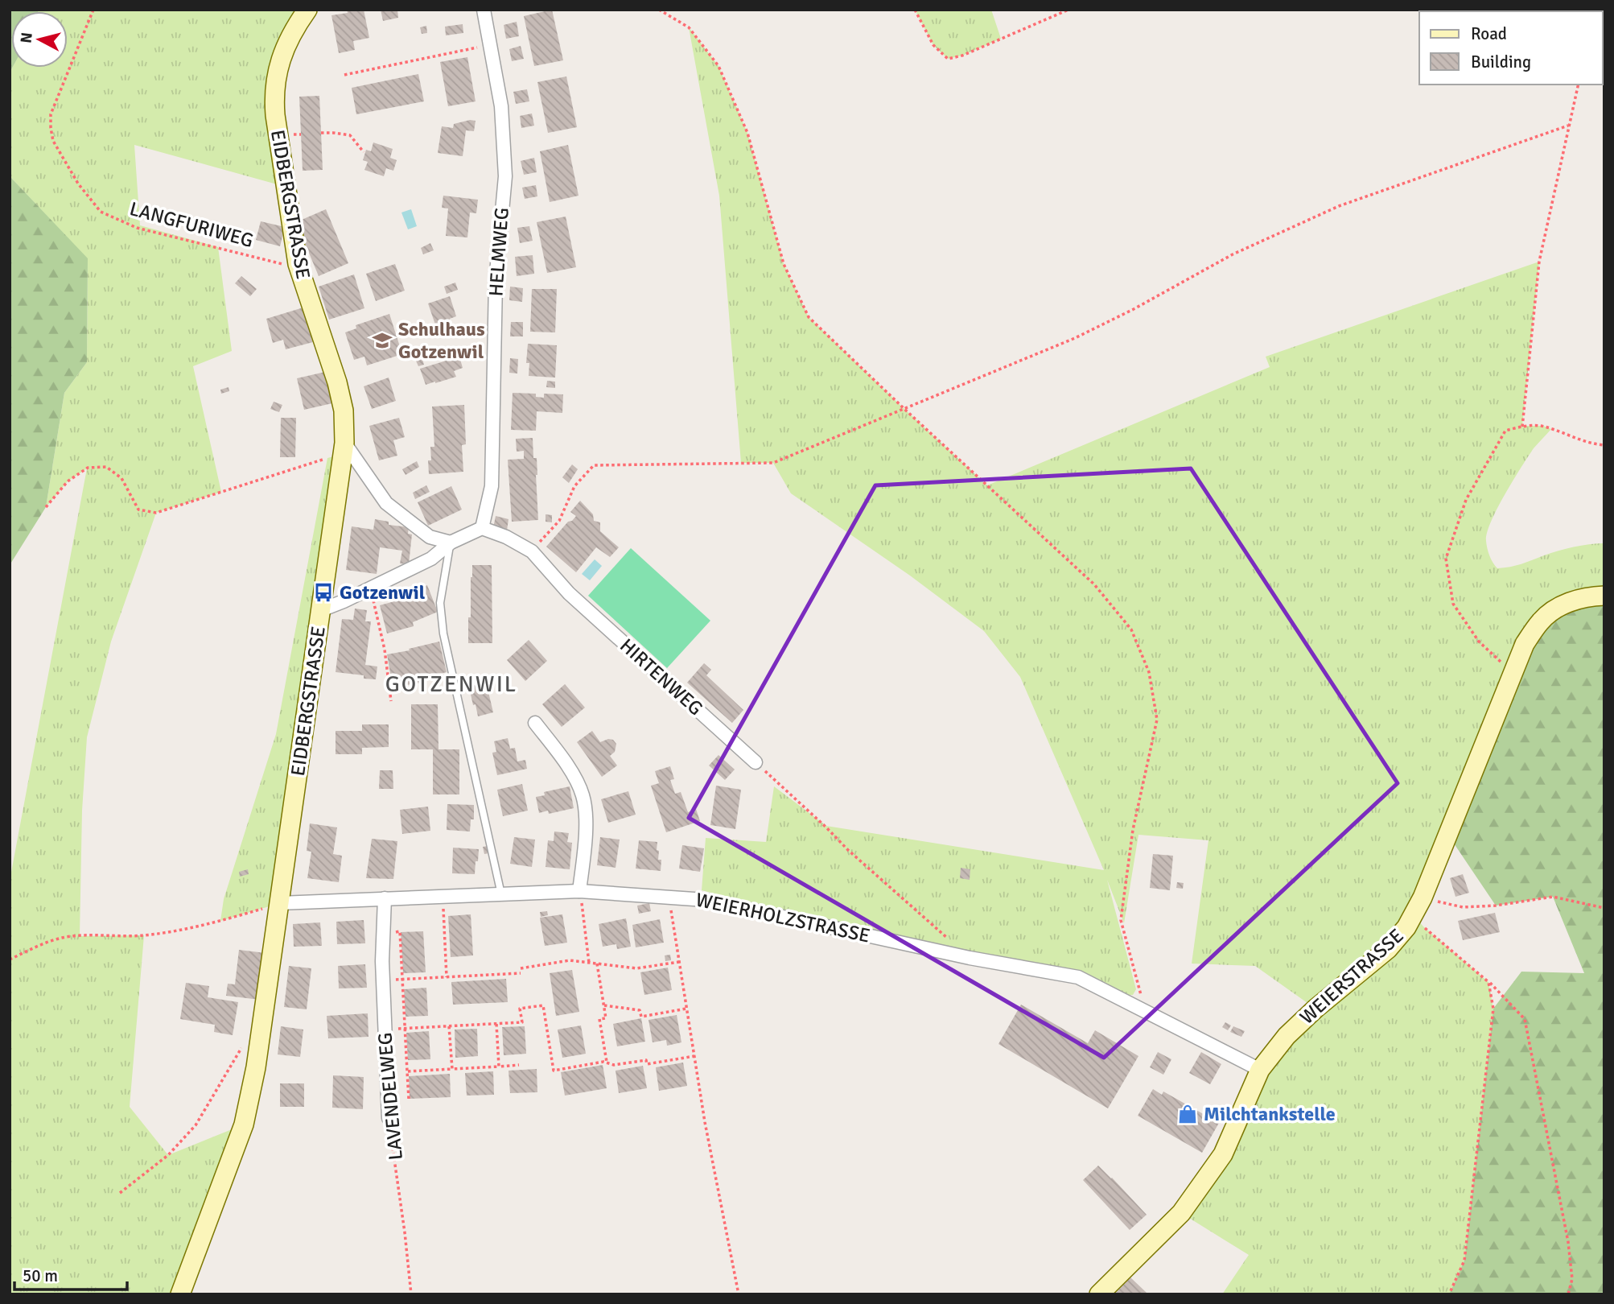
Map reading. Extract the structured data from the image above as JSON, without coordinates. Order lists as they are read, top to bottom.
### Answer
{
  "streets": {
    "street": [
      "EIDBERGSTRASSE",
      "HELMWEG",
      "HIRTENWEG",
      "WEIERHOLZSTRASSE",
      "WEIERSTRASSE",
      "LAVENDELWEG"
    ],
    "path": ["LANGFURIWEG"]
  },
  "crossings": [
    ["EIDBERGSTRASSE", "LANGFURIWEG"],
    ["EIDBERGSTRASSE", "WEIERHOLZSTRASSE"],
    ["HELMWEG", "HIRTENWEG"],
    ["WEIERHOLZSTRASSE", "WEIERSTRASSE"],
    ["WEIERHOLZSTRASSE", "LAVENDELWEG"]
  ],
  "districts": ["GOTZENWIL"],
  "places": {
    "school or university": ["Schulhaus Gotzenwil"],
    "bus stop": ["Gotzenwil"],
    "shop": ["Milchtankstelle"]
  },
  "legend": ["Road", "Building"],
  "scale_bar": "50 m",
  "north": "left"
}
